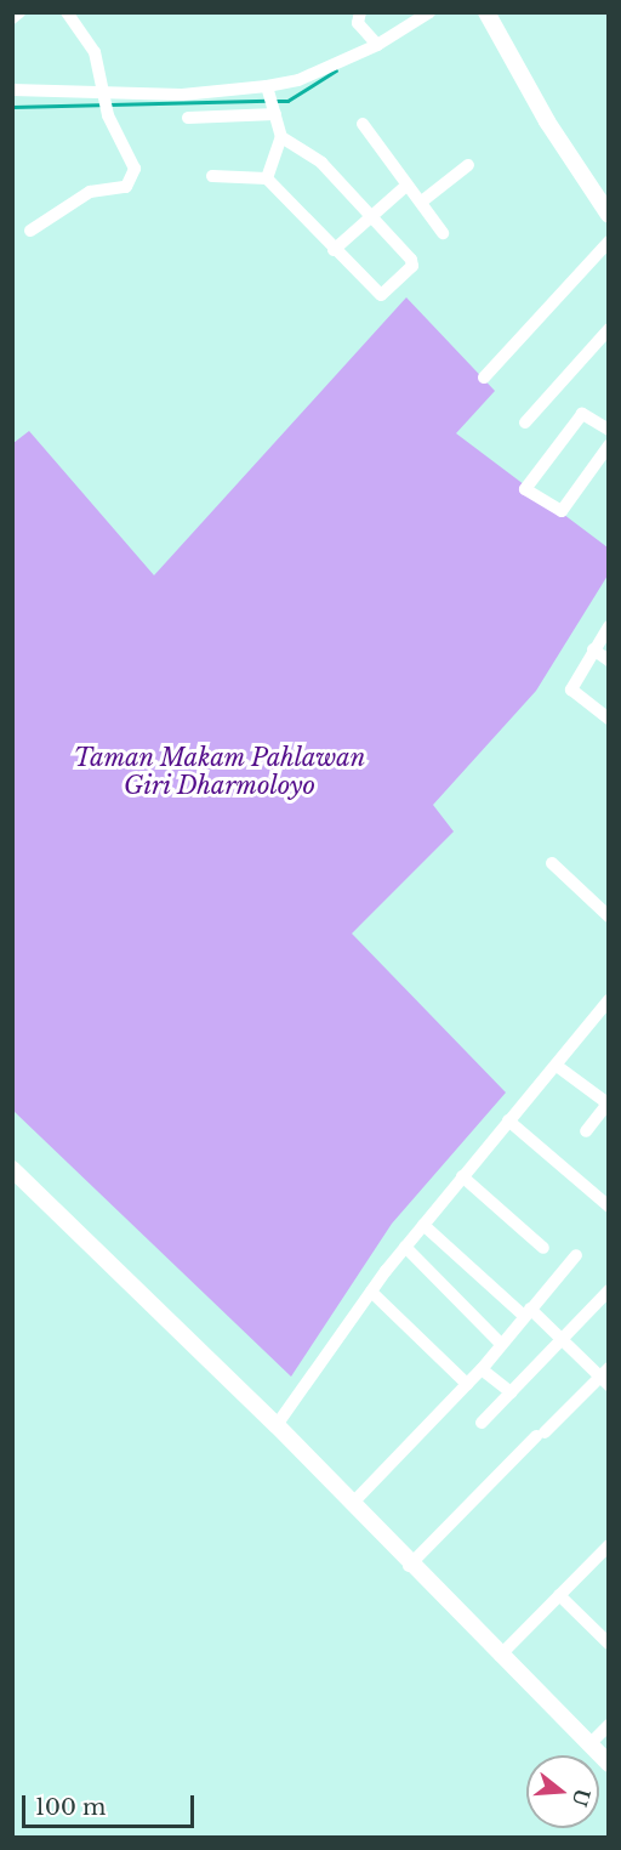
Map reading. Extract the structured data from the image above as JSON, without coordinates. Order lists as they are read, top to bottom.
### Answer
{
  "parks": ["Taman Makam Pahlawan Giri Dharmoloyo"],
  "scale_bar": "100 m",
  "north": "right"
}
